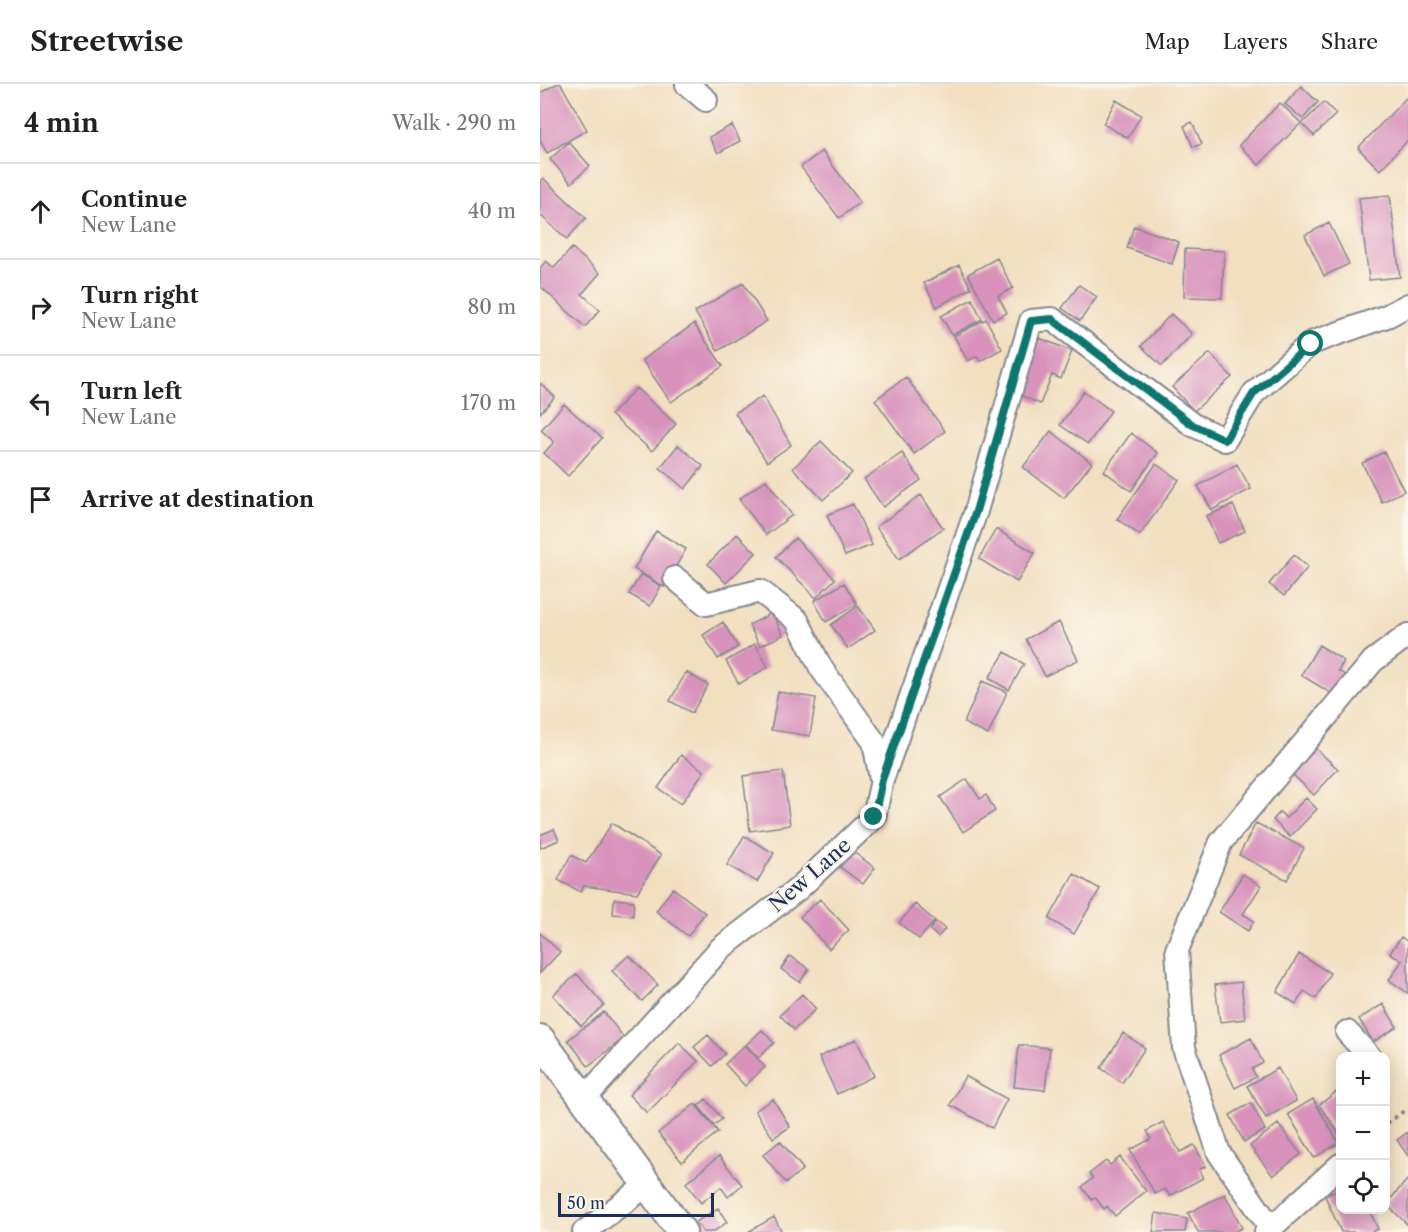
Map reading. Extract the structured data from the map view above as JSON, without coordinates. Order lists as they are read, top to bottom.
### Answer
{
  "streets": {
    "street": ["New Lane"]
  },
  "scale_bar": "50 m",
  "page": {
    "header": "Streetwise",
    "nav": ["Map", "Layers", "Share"],
    "heading": ["4 min", "Walk · 290 m"],
    "list": [
      ["Continue", "New Lane", "40 m"],
      ["Turn right", "New Lane", "80 m"],
      ["Turn left", "New Lane", "170 m"],
      "Arrive at destination"
    ],
    "map_buttons": ["+", "−"],
    "scale": "50 m"
  }
}
